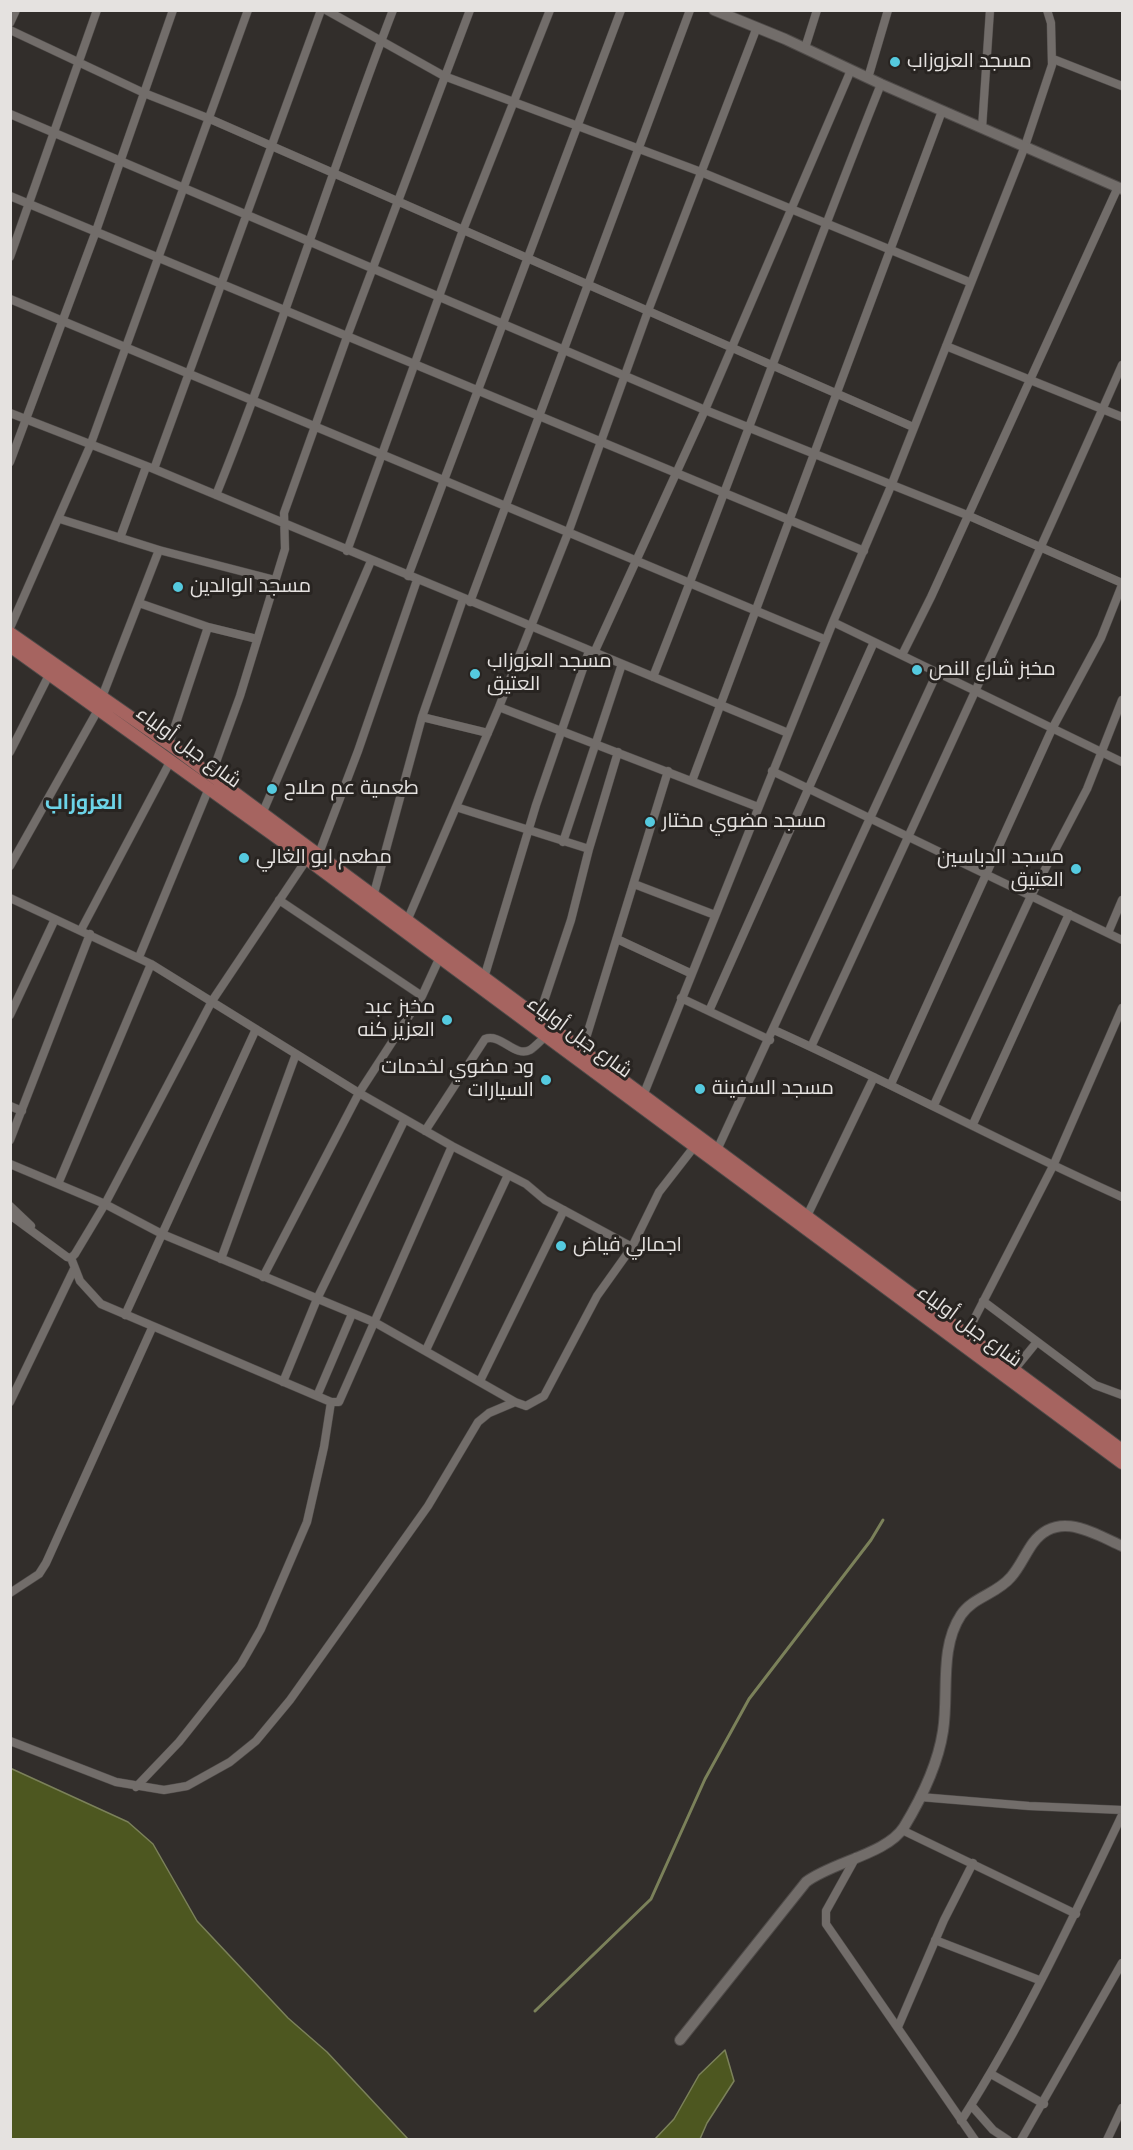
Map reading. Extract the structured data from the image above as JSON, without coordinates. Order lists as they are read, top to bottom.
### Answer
{
  "streets": {
    "main road": ["شارع جبل أولياء"]
  },
  "districts": ["العزوزاب"],
  "places": [
    "مسجد العزوزاب",
    "مسجد الوالدين",
    "مخبز شارع النص",
    "مسجد العزوزاب العتيق",
    "طعمية عم صلاح",
    "مسجد مضوي مختار",
    "مطعم ابو الغالي",
    "مسجد الدباسين العتيق",
    "مخبز عبد العزيز كنه",
    "ود مضوي لخدمات السيارات",
    "مسجد السفينة",
    "اجمالي فياض"
  ]
}
